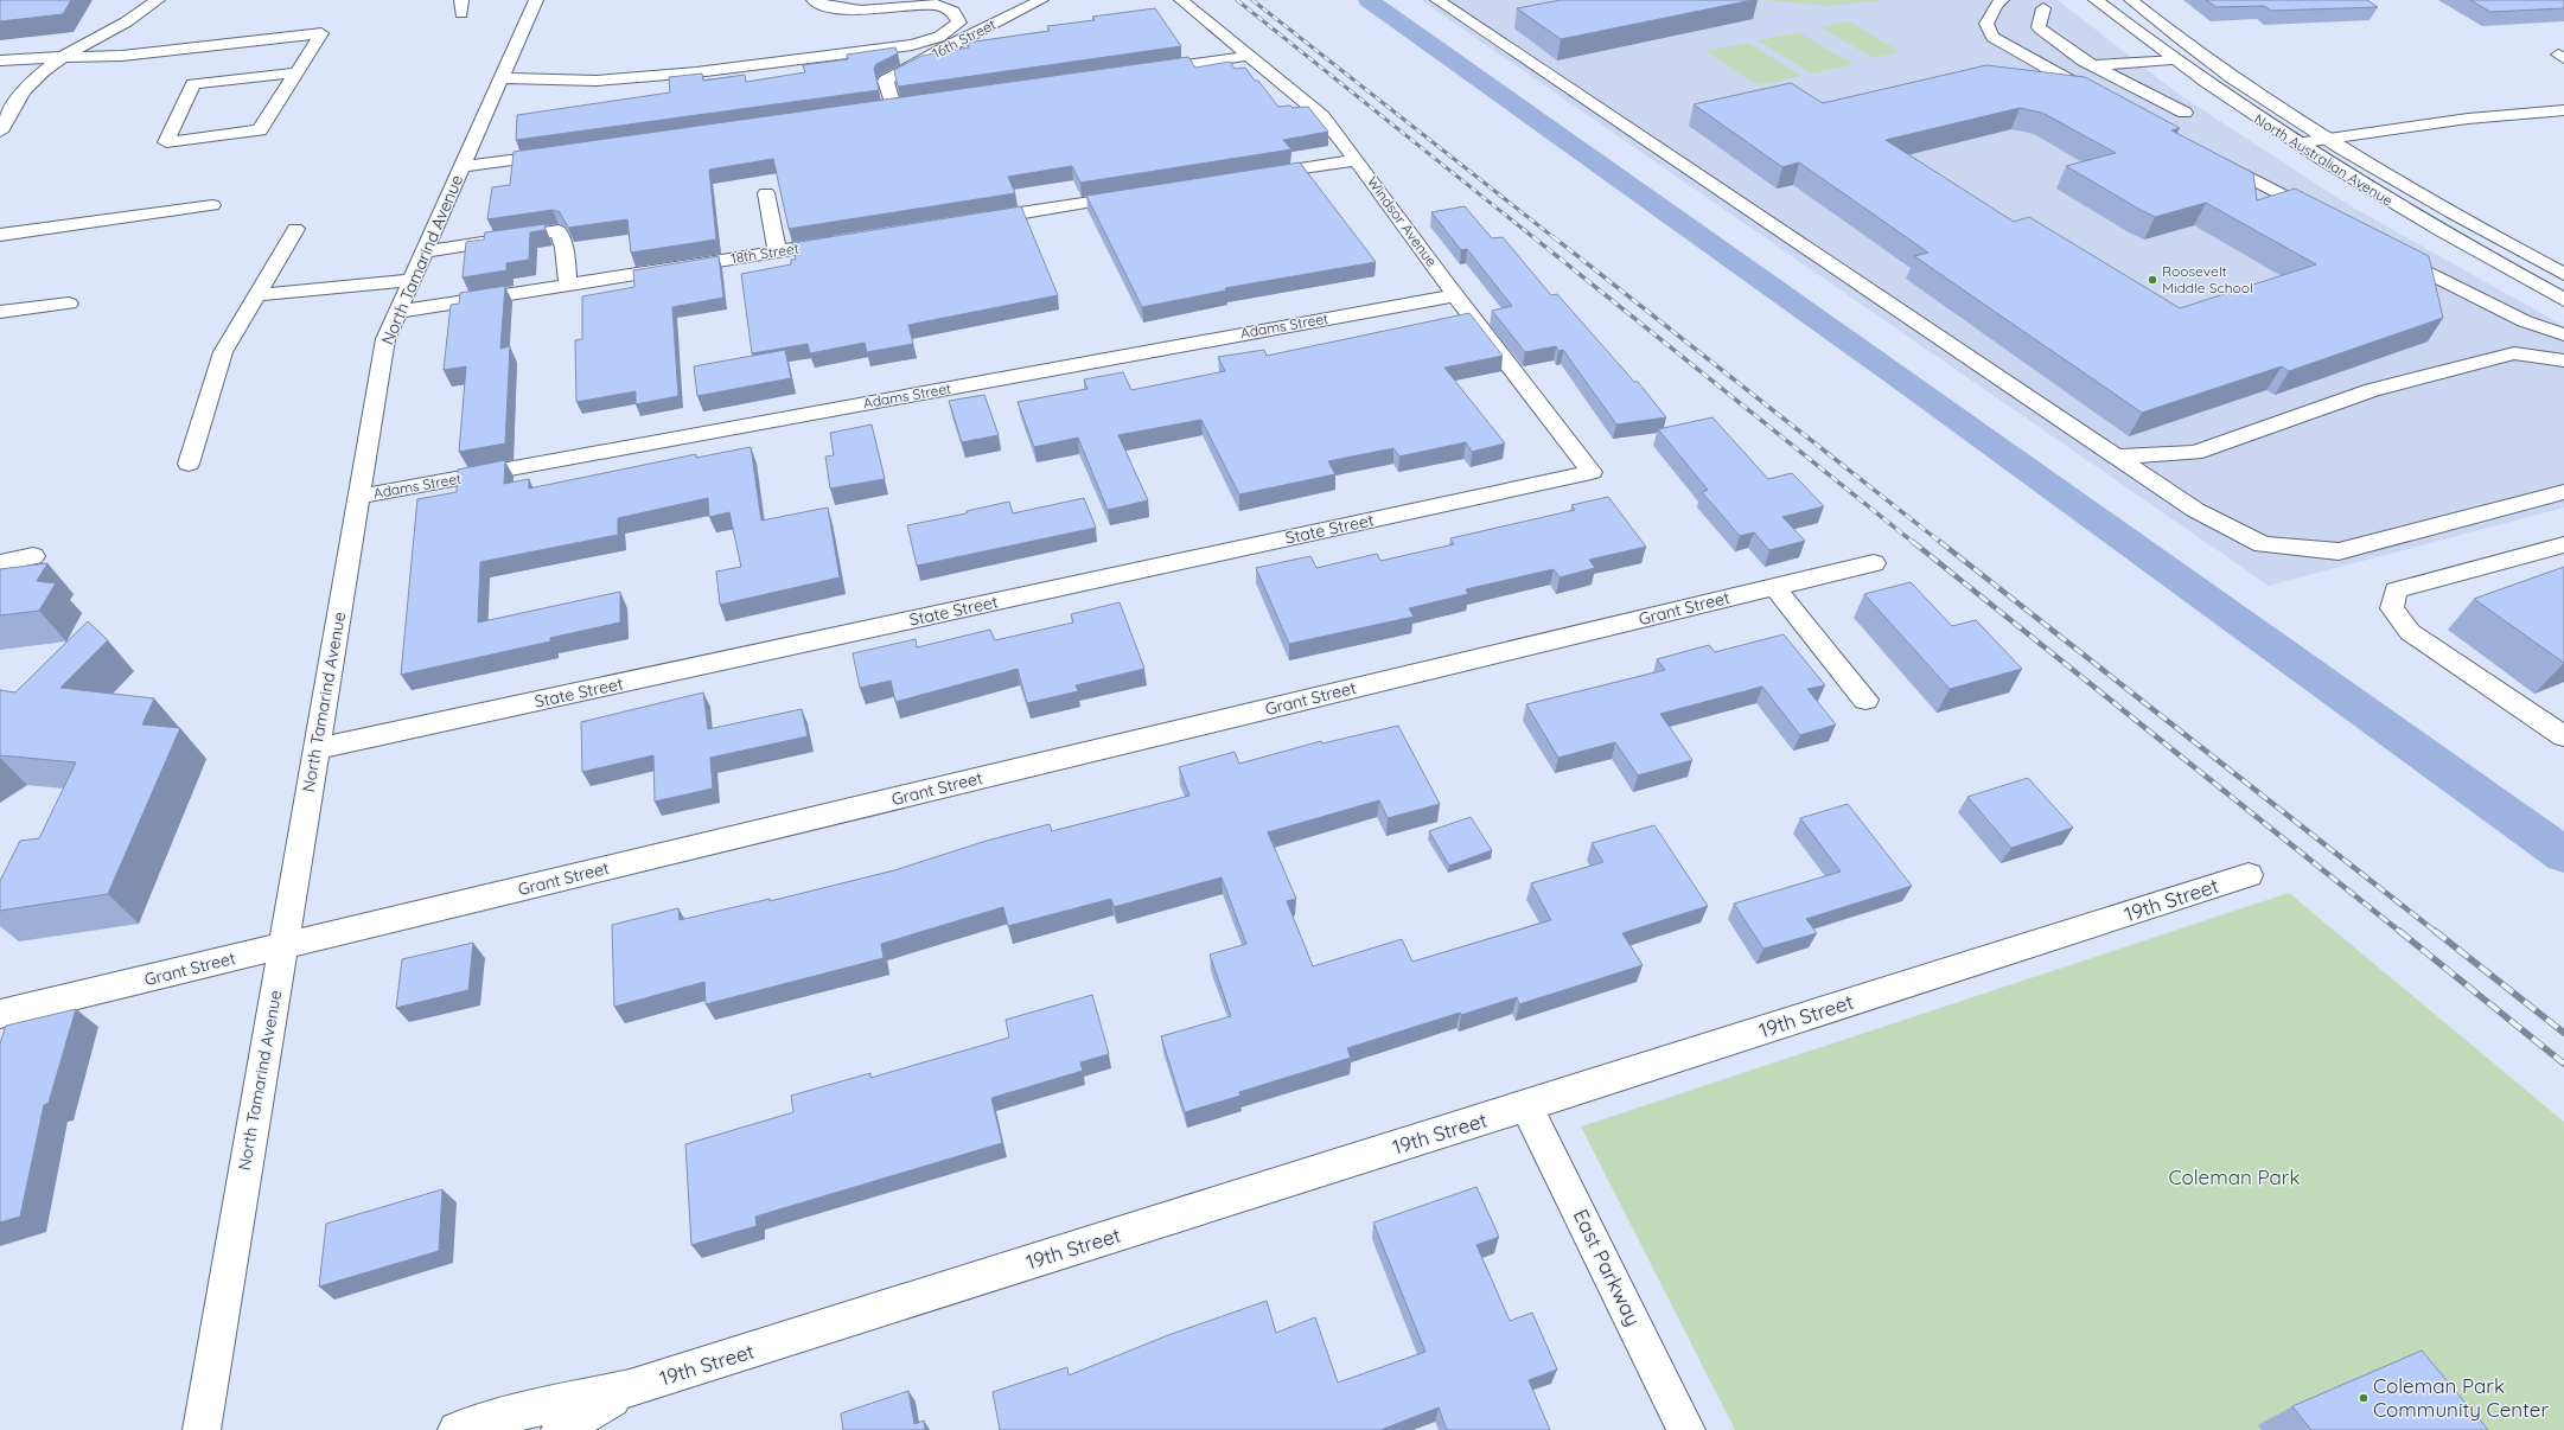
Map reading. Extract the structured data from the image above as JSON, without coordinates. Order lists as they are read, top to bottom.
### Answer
{
  "streets": {
    "street": [
      "16th Street",
      "North Australian Avenue",
      "Windsor Avenue",
      "18th Street",
      "North Tamarind Avenue",
      "Adams Street",
      "State Street",
      "Grant Street",
      "19th Street",
      "East Parkway"
    ]
  },
  "crossings": [
    ["Windsor Avenue", "Adams Street"],
    ["Windsor Avenue", "State Street"],
    ["18th Street", "North Tamarind Avenue"],
    ["North Tamarind Avenue", "Adams Street"],
    ["North Tamarind Avenue", "State Street"],
    ["North Tamarind Avenue", "Grant Street"],
    ["19th Street", "East Parkway"]
  ],
  "parks": ["Coleman Park"],
  "places": ["Roosevelt Middle School", "Coleman Park Community Center"]
}
